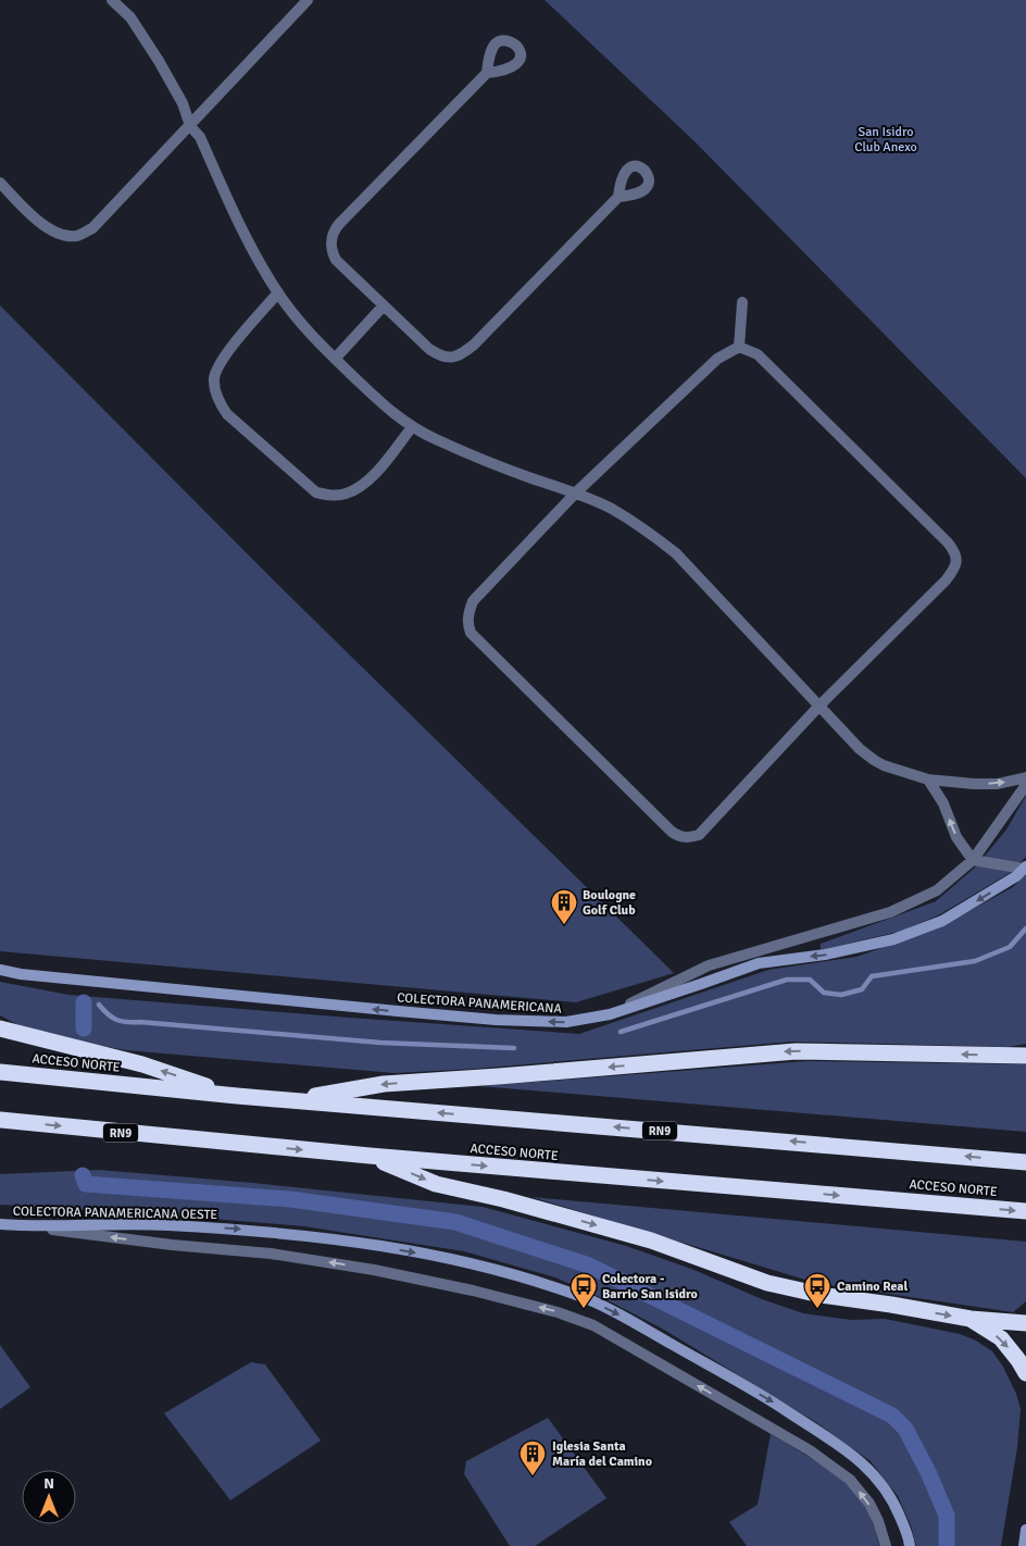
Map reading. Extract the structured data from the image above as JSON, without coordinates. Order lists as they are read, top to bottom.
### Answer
{
  "streets": {
    "highway": ["ACCESO NORTE", "RN9"],
    "street": ["COLECTORA PANAMERICANA", "COLECTORA PANAMERICANA OESTE"]
  },
  "parks": ["San Isidro Club Anexo"],
  "places": {
    "building": ["Boulogne Golf Club", "Iglesia Santa María del Camino"],
    "bus stop": ["Colectora - Barrio San Isidro", "Camino Real"]
  },
  "north": "top"
}
